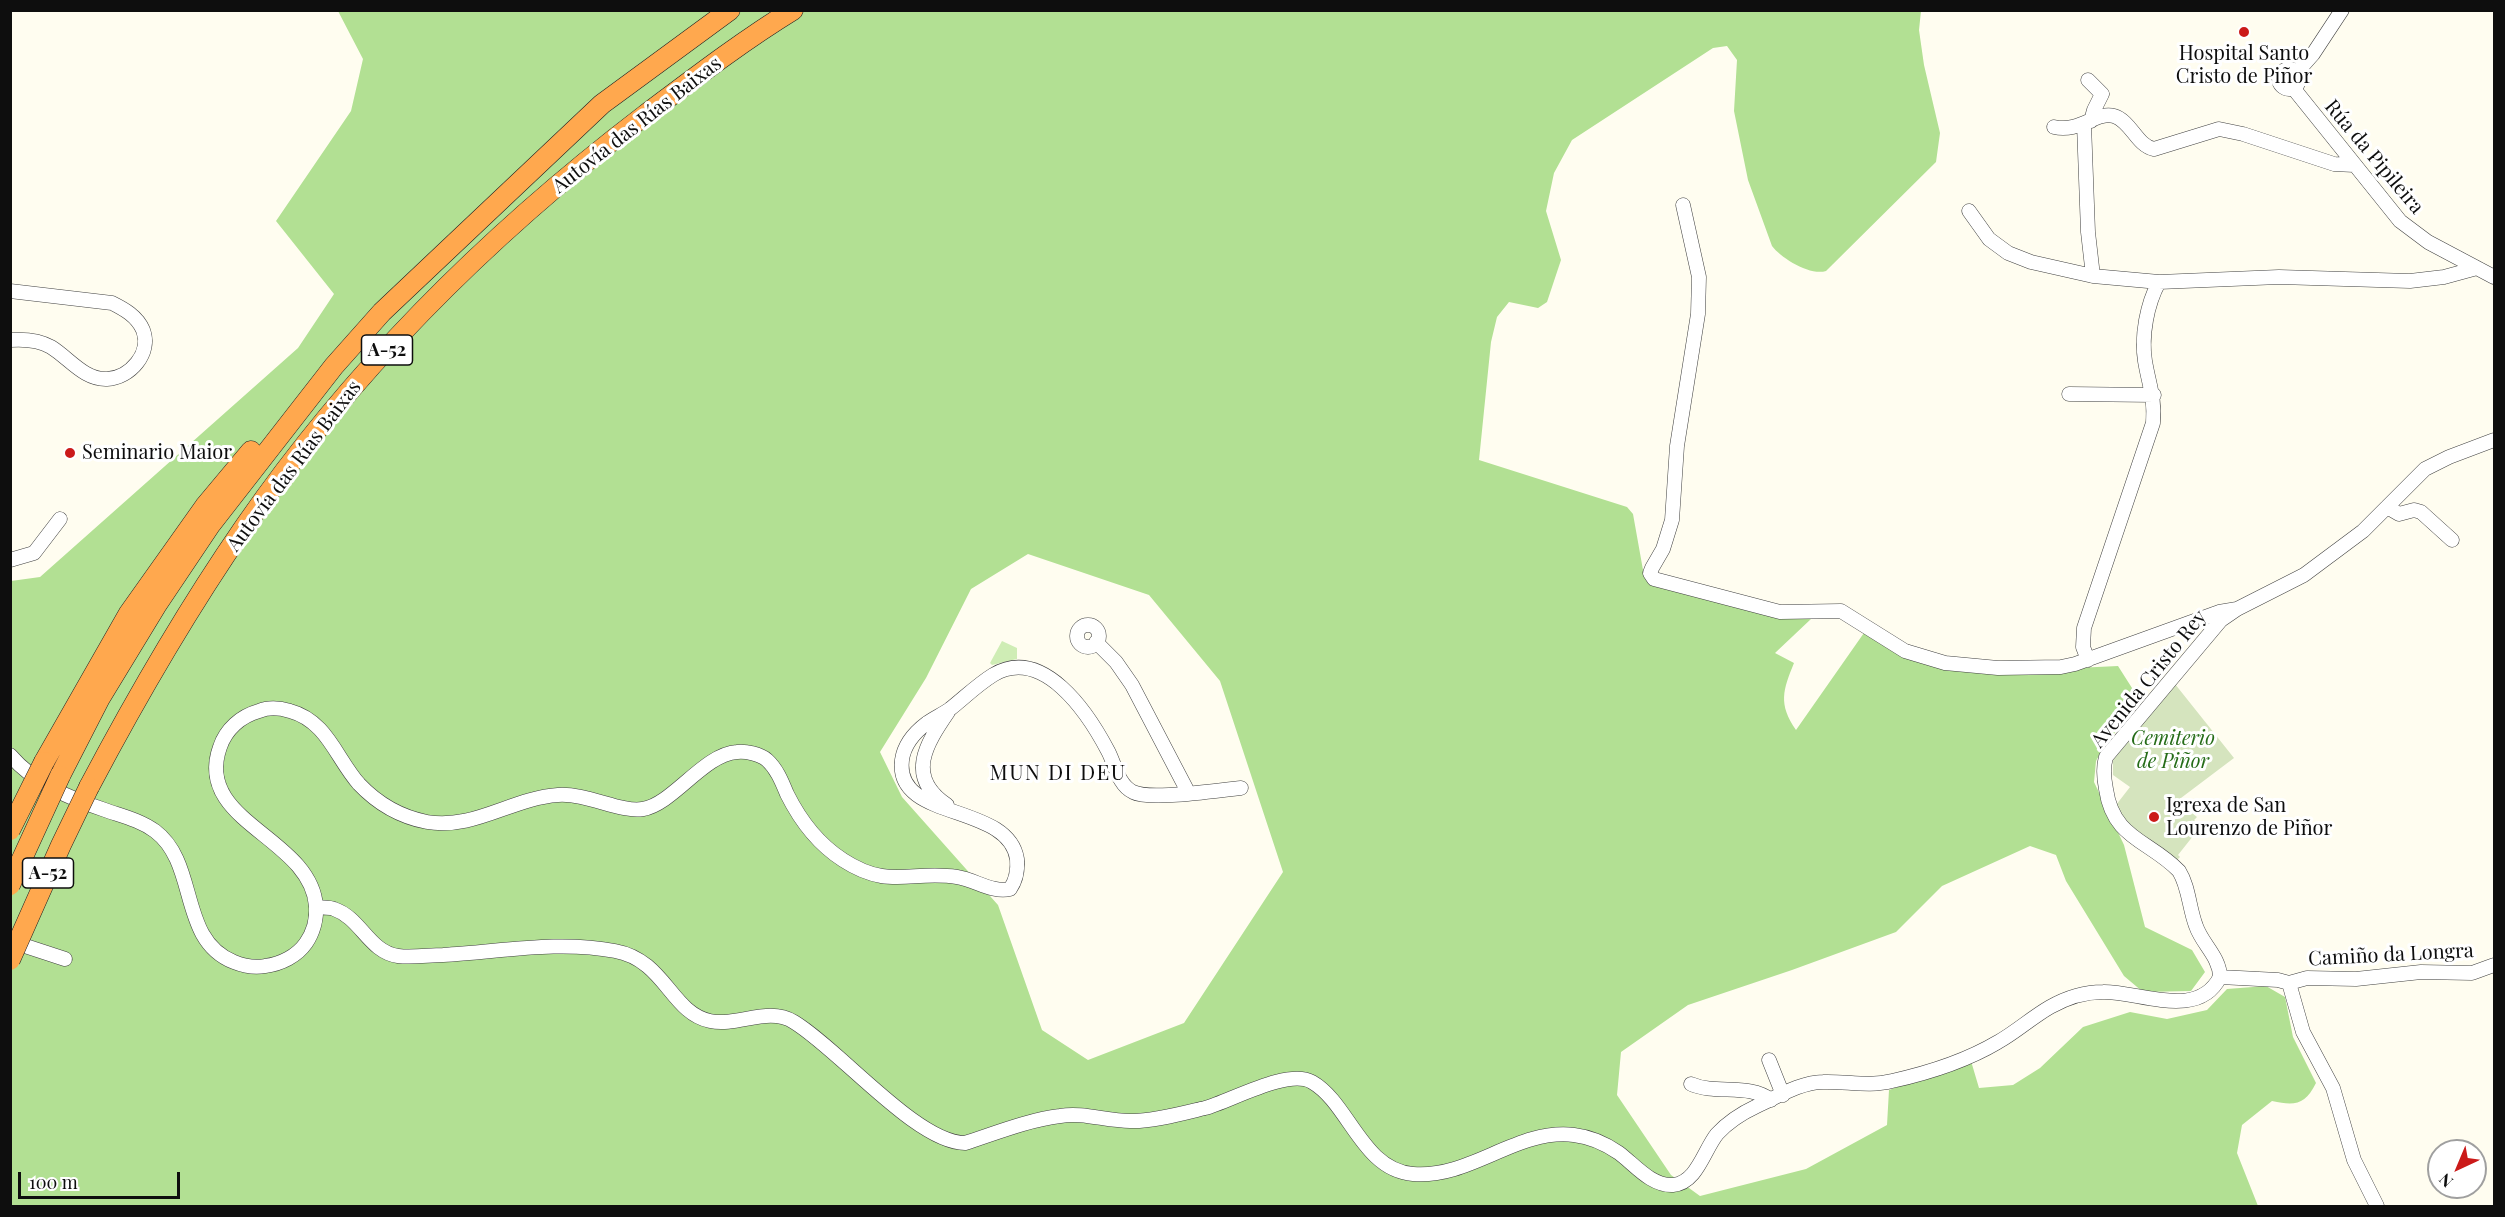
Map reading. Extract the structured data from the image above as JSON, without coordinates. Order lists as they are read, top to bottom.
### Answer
{
  "streets": {
    "highway": ["Autovía das Rías Baixas", "A-52"],
    "street": ["Rúa da Pipileira", "Avenida Cristo Rey", "Camiño da Longra"]
  },
  "crossings": [
    ["Avenida Cristo Rey", "Camiño da Longra"]
  ],
  "districts": ["MUN DI DEU"],
  "parks": ["Cemiterio de Piñor"],
  "places": ["Hospital Santo Cristo de Piñor", "Seminario Maior", "Igrexa de San Lourenzo de Piñor"],
  "scale_bar": "100 m",
  "north": "bottom left"
}
